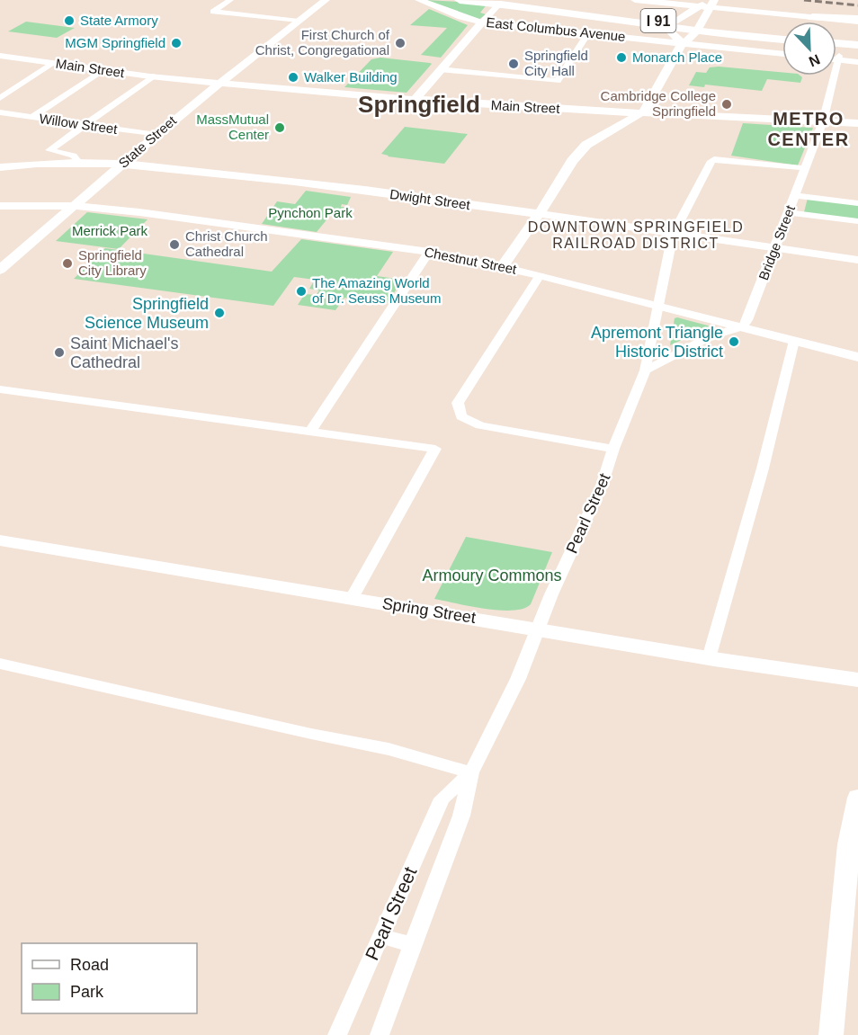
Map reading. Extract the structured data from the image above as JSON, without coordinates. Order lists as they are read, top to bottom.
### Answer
{
  "streets": {
    "highway": ["I 91"],
    "main road": [
      "East Columbus Avenue",
      "Main Street",
      "State Street",
      "Dwight Street",
      "Chestnut Street",
      "Spring Street"
    ],
    "street": ["Willow Street", "Bridge Street", "Pearl Street"]
  },
  "crossings": [
    ["Main Street", "State Street"],
    ["Main Street", "Bridge Street"],
    ["Willow Street", "State Street"],
    ["State Street", "Dwight Street"],
    ["State Street", "Chestnut Street"],
    ["Dwight Street", "Bridge Street"],
    ["Dwight Street", "Pearl Street"],
    ["Bridge Street", "Chestnut Street"],
    ["Bridge Street", "Pearl Street"],
    ["Chestnut Street", "Pearl Street"],
    ["Pearl Street", "Spring Street"]
  ],
  "districts": ["Springfield", "METRO CENTER", "DOWNTOWN SPRINGFIELD RAILROAD DISTRICT"],
  "parks": ["Pynchon Park", "Merrick Park", "Armoury Commons"],
  "places": [
    "State Armory",
    "MGM Springfield",
    "First Church of Christ, Congregational",
    "Monarch Place",
    "Springfield City Hall",
    "Walker Building",
    "Cambridge College Springfield",
    "MassMutual Center",
    "Christ Church Cathedral",
    "Springfield City Library",
    "The Amazing World of Dr. Seuss Museum",
    "Springfield Science Museum",
    "Apremont Triangle Historic District",
    "Saint Michael's Cathedral"
  ],
  "legend": ["Road", "Park"],
  "north": "bottom right"
}
